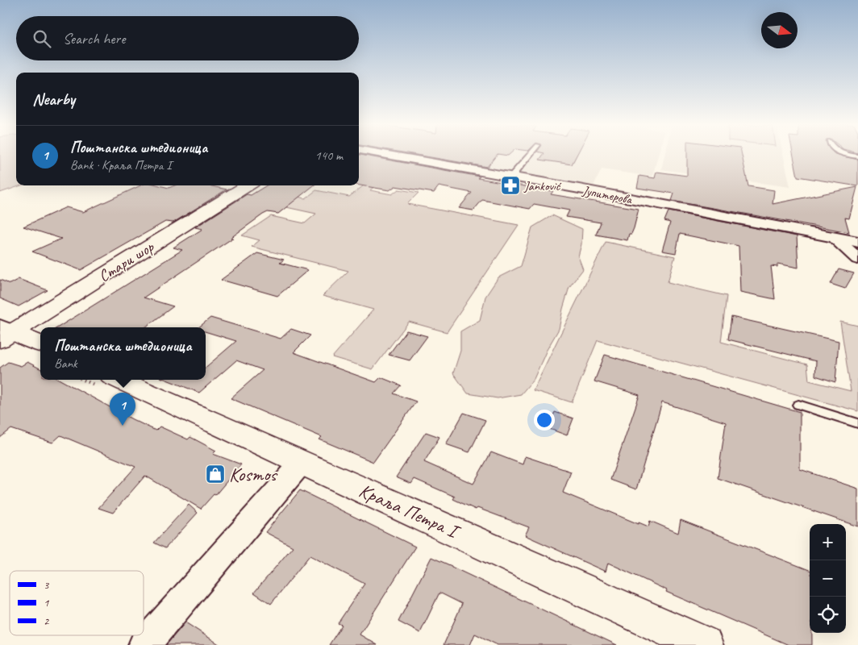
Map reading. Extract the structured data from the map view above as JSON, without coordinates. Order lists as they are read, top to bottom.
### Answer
{
  "streets": {
    "street": ["Јупитерова", "Стари шор", "Краља Петра I"]
  },
  "places": {
    "pharmacy": ["Janković"],
    "shop": ["Kosmos"]
  },
  "legend": ["3", "1", "2"],
  "north": "right",
  "page": {
    "search": "Search here",
    "heading": "Nearby",
    "list": [
      {
        "mark": "1",
        "name": "Поштанска штедионица",
        "note": "Bank · Краља Петра I",
        "value": "140 m"
      }
    ],
    "popup": ["Поштанска штедионица", "Bank"],
    "pins": "1",
    "map_buttons": ["+", "−"]
  }
}
